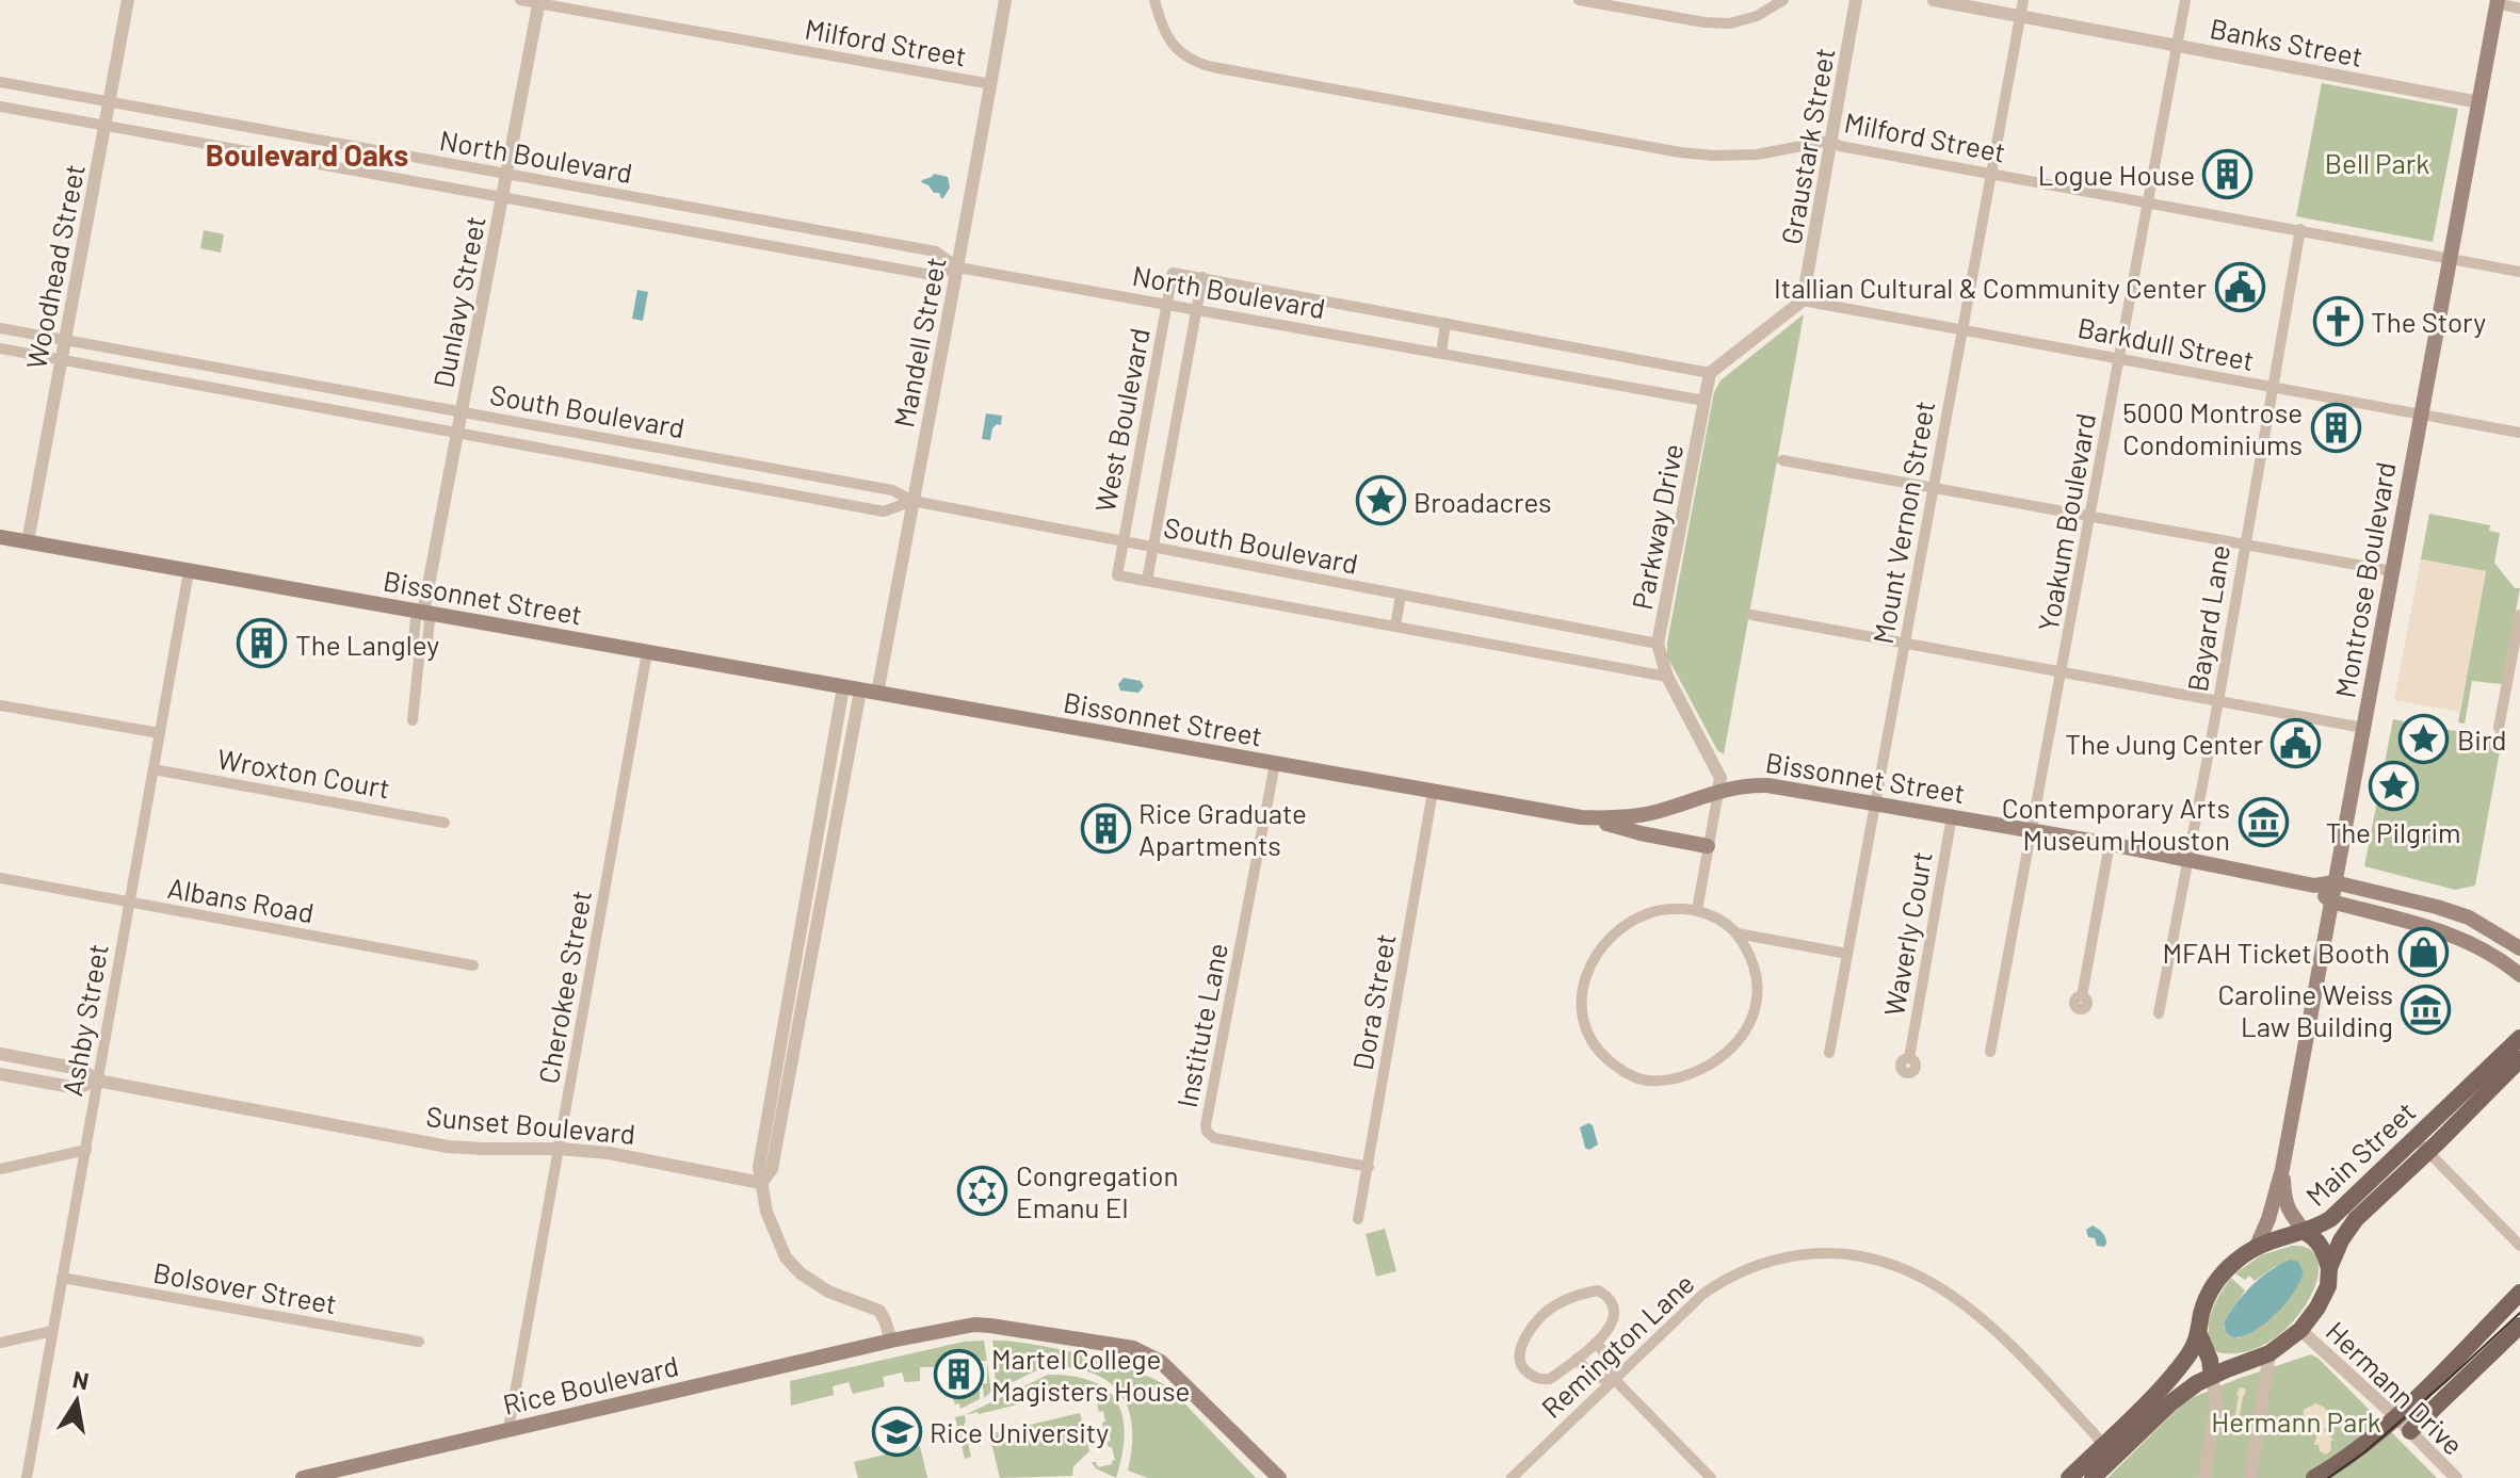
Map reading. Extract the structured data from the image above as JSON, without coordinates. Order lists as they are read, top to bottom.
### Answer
{
  "streets": {
    "main road": [
      "Montrose Boulevard",
      "Bissonnet Street",
      "Main Street",
      "Rice Boulevard"
    ],
    "street": [
      "Milford Street",
      "Banks Street",
      "Graustark Street",
      "North Boulevard",
      "Woodhead Street",
      "Dunlavy Street",
      "Mandell Street",
      "Barkdull Street",
      "South Boulevard",
      "West Boulevard",
      "Mount Vernon Street",
      "Yoakum Boulevard",
      "Parkway Drive",
      "Bayard Lane",
      "Wroxton Court",
      "Albans Road",
      "Waverly Court",
      "Cherokee Street",
      "Dora Street",
      "Ashby Street",
      "Institute Lane",
      "Sunset Boulevard",
      "Bolsover Street",
      "Remington Lane",
      "Hermann Drive"
    ]
  },
  "crossings": [
    ["Milford Street", "Graustark Street"],
    ["Milford Street", "Dunlavy Street"],
    ["Milford Street", "Mandell Street"],
    ["Milford Street", "Mount Vernon Street"],
    ["Milford Street", "Yoakum Boulevard"],
    ["Milford Street", "Montrose Boulevard"],
    ["Milford Street", "Bayard Lane"],
    ["Banks Street", "Mount Vernon Street"],
    ["Banks Street", "Yoakum Boulevard"],
    ["Banks Street", "Montrose Boulevard"],
    ["Graustark Street", "Barkdull Street"],
    ["North Boulevard", "Woodhead Street"],
    ["North Boulevard", "Dunlavy Street"],
    ["North Boulevard", "Mandell Street"],
    ["North Boulevard", "West Boulevard"],
    ["North Boulevard", "Parkway Drive"],
    ["Woodhead Street", "South Boulevard"],
    ["Woodhead Street", "Bissonnet Street"],
    ["Dunlavy Street", "South Boulevard"],
    ["Dunlavy Street", "Bissonnet Street"],
    ["Mandell Street", "South Boulevard"],
    ["Mandell Street", "Bissonnet Street"],
    ["Barkdull Street", "Mount Vernon Street"],
    ["Barkdull Street", "Yoakum Boulevard"],
    ["Barkdull Street", "Montrose Boulevard"],
    ["Barkdull Street", "Bayard Lane"],
    ["South Boulevard", "West Boulevard"],
    ["South Boulevard", "Parkway Drive"],
    ["Mount Vernon Street", "Bissonnet Street"],
    ["Yoakum Boulevard", "Bissonnet Street"],
    ["Parkway Drive", "Bissonnet Street"],
    ["Montrose Boulevard", "Bissonnet Street"],
    ["Montrose Boulevard", "Main Street"],
    ["Montrose Boulevard", "Hermann Drive"],
    ["Bissonnet Street", "Bayard Lane"],
    ["Bissonnet Street", "Waverly Court"],
    ["Bissonnet Street", "Cherokee Street"],
    ["Bissonnet Street", "Dora Street"],
    ["Bissonnet Street", "Ashby Street"],
    ["Bissonnet Street", "Institute Lane"],
    ["Wroxton Court", "Ashby Street"],
    ["Albans Road", "Ashby Street"],
    ["Cherokee Street", "Sunset Boulevard"],
    ["Cherokee Street", "Rice Boulevard"],
    ["Dora Street", "Institute Lane"],
    ["Ashby Street", "Sunset Boulevard"],
    ["Ashby Street", "Bolsover Street"],
    ["Main Street", "Remington Lane"],
    ["Main Street", "Hermann Drive"]
  ],
  "districts": ["Boulevard Oaks"],
  "parks": ["Bell Park", "Hermann Park"],
  "places": {
    "building": [
      "Logue House",
      "5000 Montrose Condominiums",
      "The Langley",
      "Rice Graduate Apartments",
      "Martel College Magisters House"
    ],
    "public building": ["Itallian Cultural & Community Center", "The Jung Center"],
    "church": ["The Story"],
    "place": ["Broadacres", "Bird", "The Pilgrim"],
    "museum": ["Contemporary Arts Museum Houston", "Caroline Weiss Law Building"],
    "shop": ["MFAH Ticket Booth"],
    "synagogue": ["Congregation Emanu El"],
    "school or university": ["Rice University"]
  },
  "north": "top"
}
